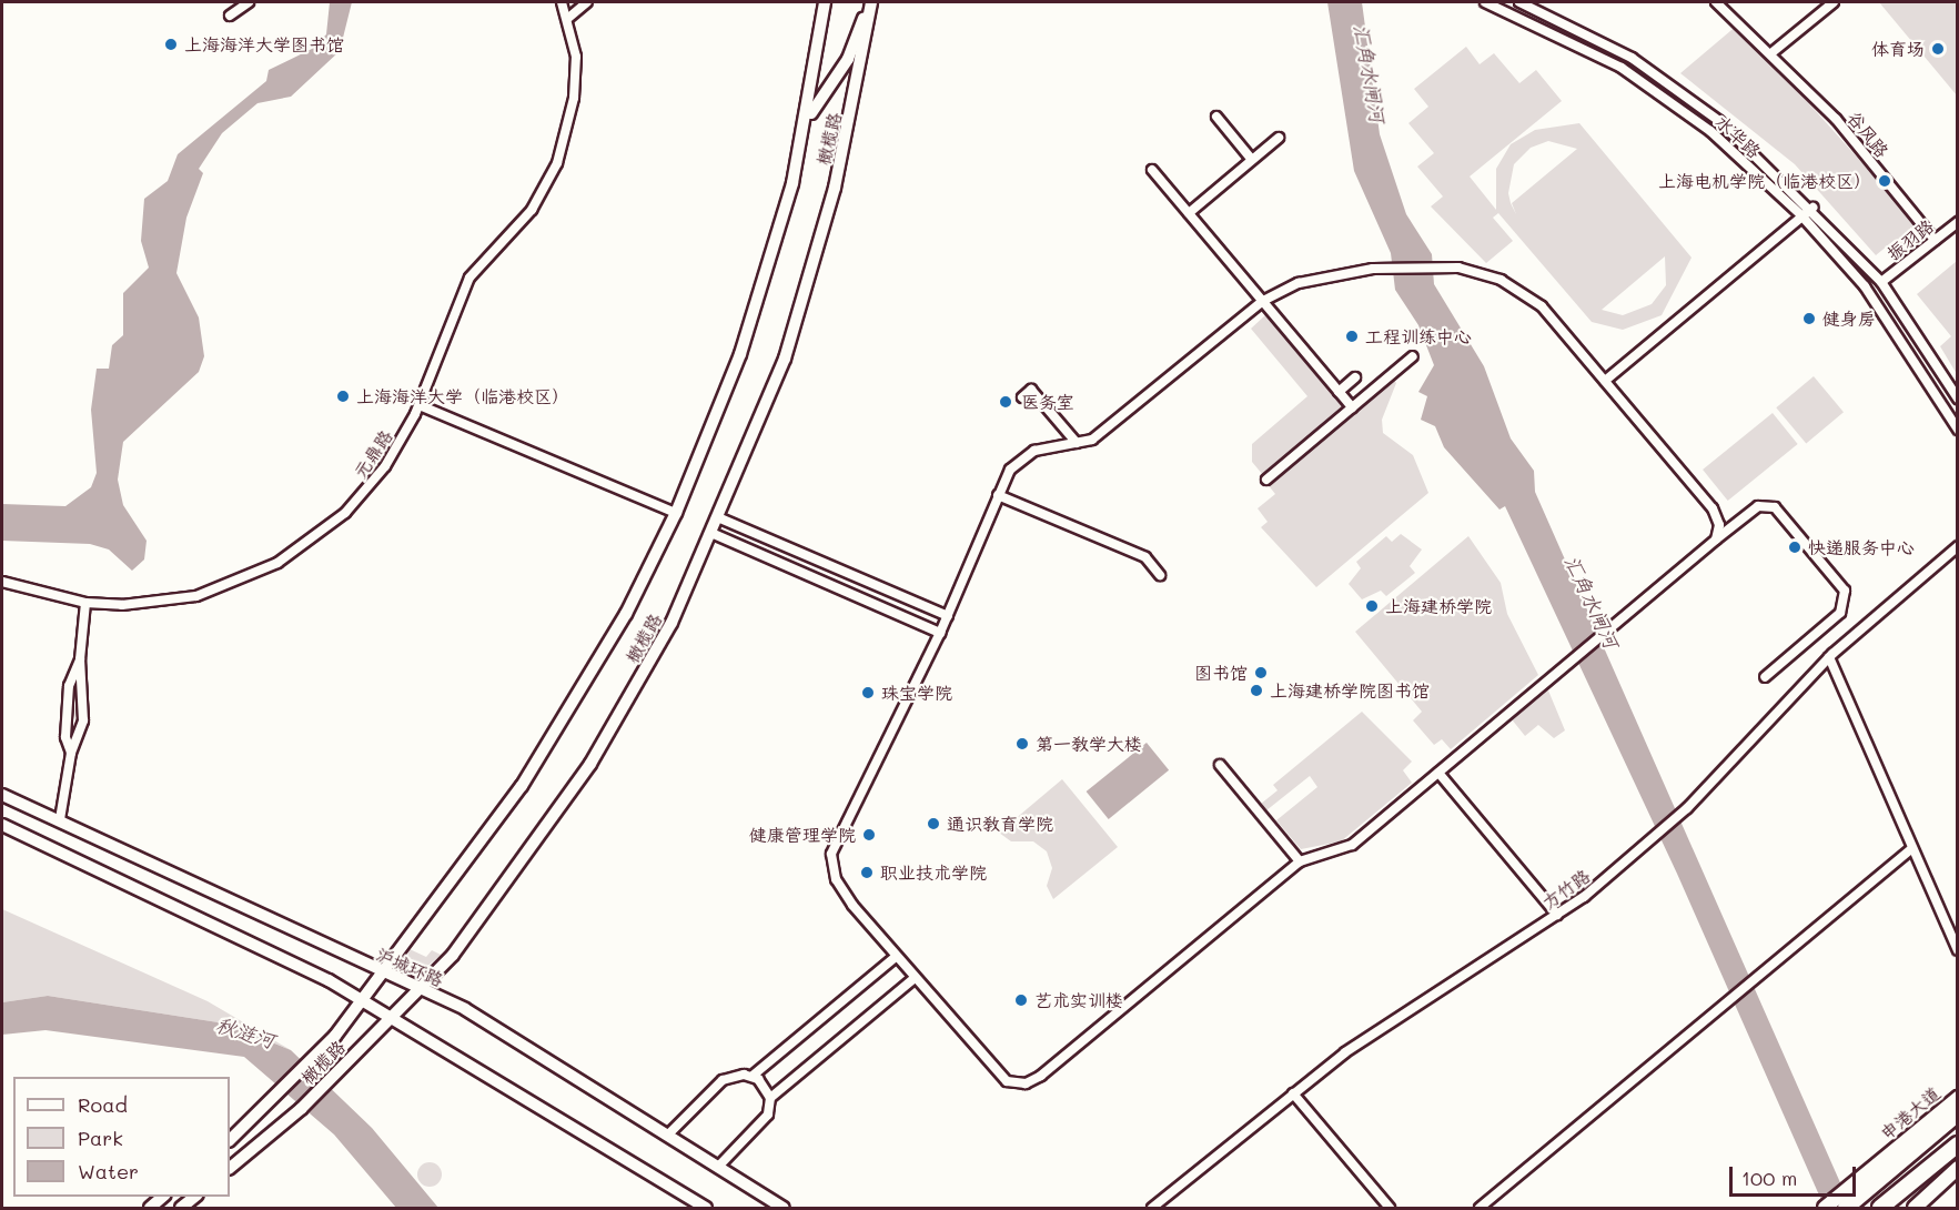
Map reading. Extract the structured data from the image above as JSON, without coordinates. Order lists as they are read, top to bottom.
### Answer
{
  "streets": {
    "main road": ["橄榄路", "沪城环路", "申港大道"],
    "street": [
      "谷风路",
      "水华路",
      "振羽路",
      "元鼎路",
      "方竹路"
    ]
  },
  "crossings": [
    ["谷风路", "振羽路"],
    ["水华路", "振羽路"],
    ["橄榄路", "沪城环路"]
  ],
  "water": ["汇角水闸河", "秋涟河"],
  "places": [
    "上海海洋大学图书馆",
    "体育场",
    "上海电机学院（临港校区）",
    "健身房",
    "工程训练中心",
    "上海海洋大学（临港校区）",
    "医务室",
    "快递服务中心",
    "上海建桥学院",
    "图书馆",
    "上海建桥学院图书馆",
    "珠宝学院",
    "第一教学大楼",
    "通识教育学院",
    "健康管理学院",
    "职业技术学院",
    "艺术实训楼"
  ],
  "legend": ["Road", "Park", "Water"],
  "scale_bar": "100 m"
}
